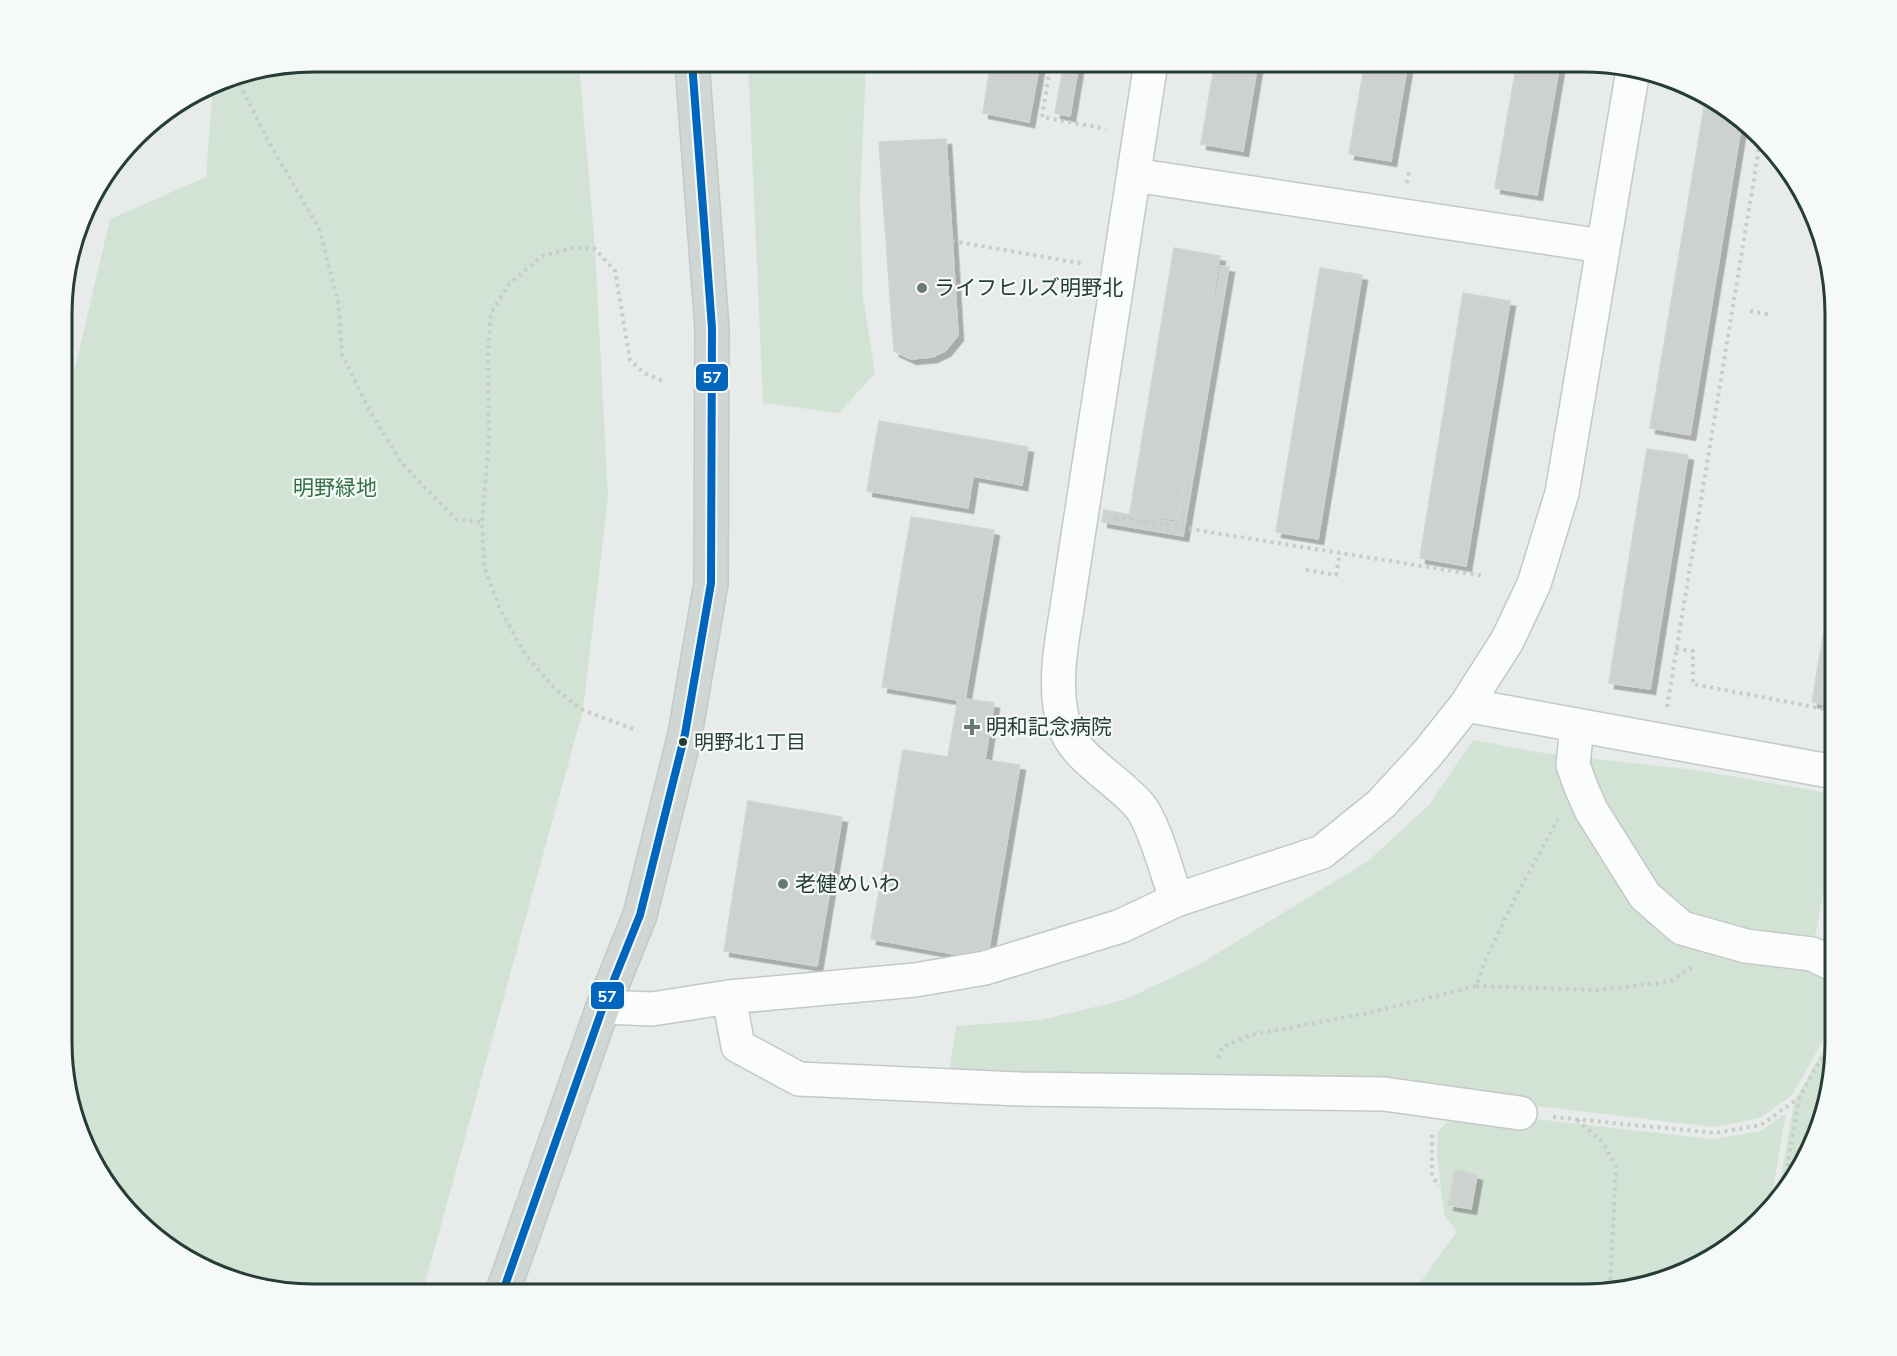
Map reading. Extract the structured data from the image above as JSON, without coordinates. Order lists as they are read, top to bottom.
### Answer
{
  "parks": ["明野緑地"],
  "places": {
    "other": ["ライフヒルズ明野北", "明野北1丁目", "老健めいわ"],
    "health": ["明和記念病院"]
  },
  "lines": ["transit line 57"]
}
